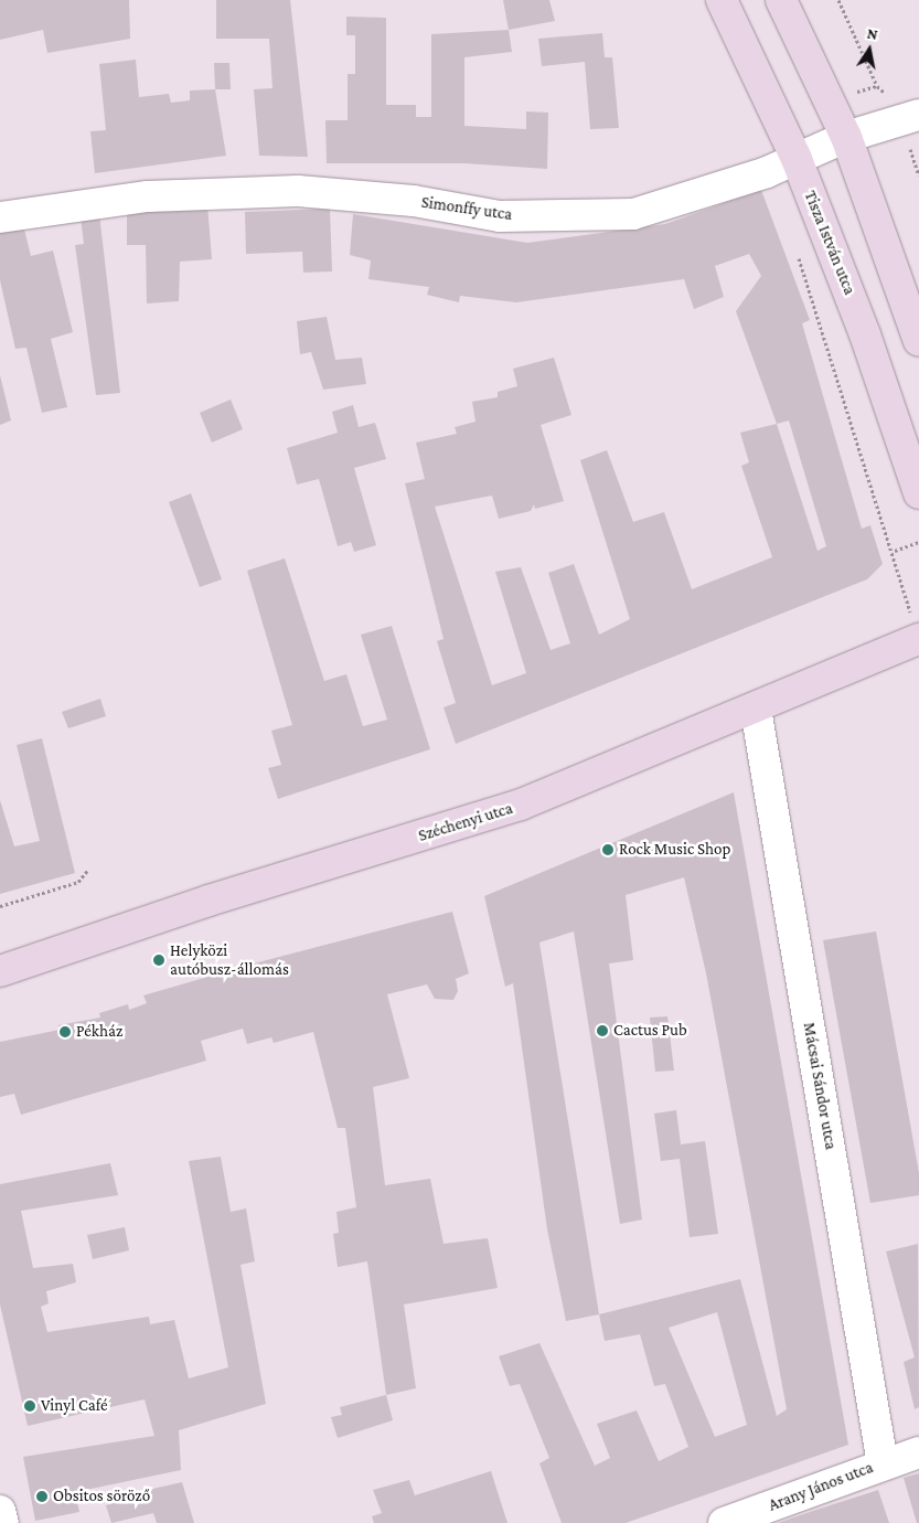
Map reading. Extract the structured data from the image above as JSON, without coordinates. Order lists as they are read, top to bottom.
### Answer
{
  "streets": {
    "street": [
      "Simonffy utca",
      "Tisza István utca",
      "Széchenyi utca",
      "Mácsai Sándor utca",
      "Arany János utca"
    ]
  },
  "crossings": [
    ["Simonffy utca", "Tisza István utca"],
    ["Széchenyi utca", "Mácsai Sándor utca"],
    ["Mácsai Sándor utca", "Arany János utca"]
  ],
  "places": [
    "Rock Music Shop",
    "Helyközi autóbusz-állomás",
    "Cactus Pub",
    "Pékház",
    "Vinyl Café",
    "Obsitos söröző"
  ],
  "north": "top"
}
